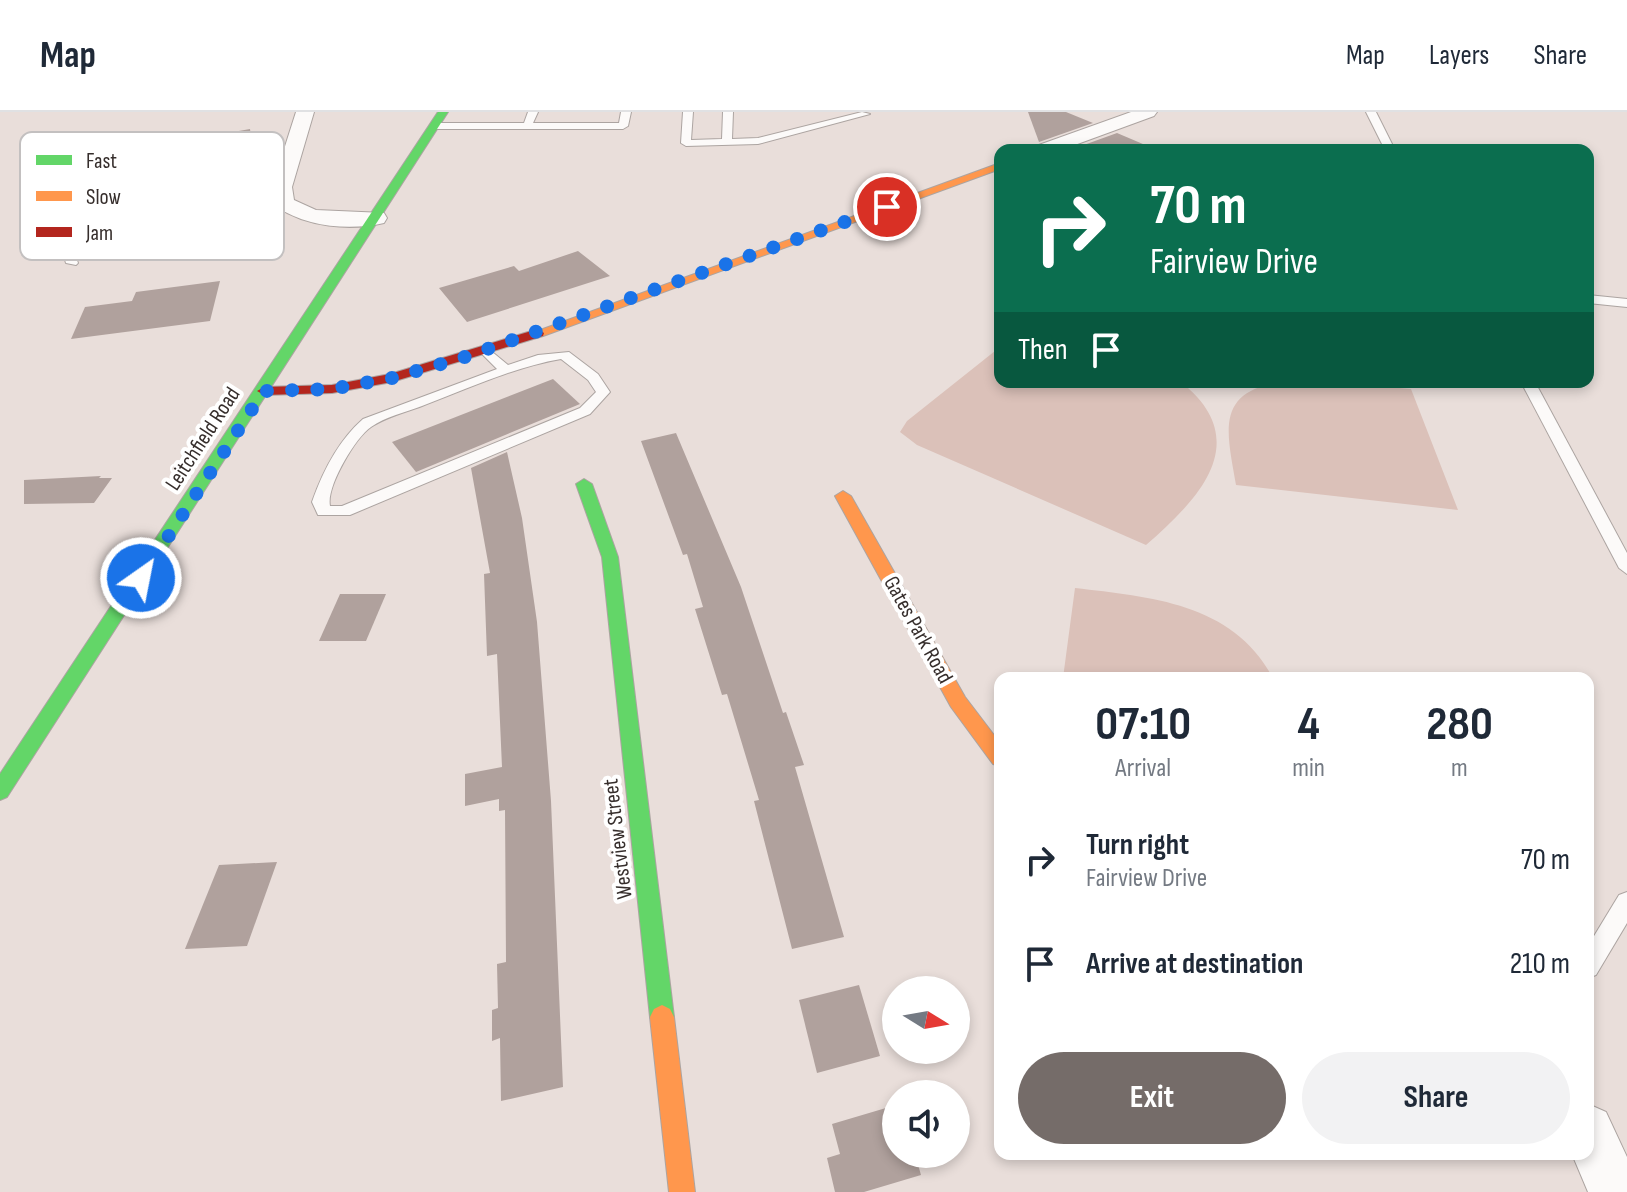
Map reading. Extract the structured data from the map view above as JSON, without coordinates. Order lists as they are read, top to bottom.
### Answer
{
  "streets": {
    "street": ["Leitchfield Road", "Gates Park Road", "Westview Street"]
  },
  "legend": ["Fast", "Slow", "Jam"],
  "north": "right",
  "page": {
    "header": "Map",
    "nav": ["Map", "Layers", "Share"],
    "turn": ["70 m", "Fairview Drive"],
    "then": "Then",
    "eta": [
      "07:10",
      "Arrival",
      "4",
      "min",
      "280",
      "m"
    ],
    "list": [
      {
        "name": "Turn right",
        "note": "Fairview Drive",
        "value": "70 m"
      },
      {
        "name": "Arrive at destination",
        "value": "210 m"
      }
    ],
    "buttons": ["Exit", "Share"]
  }
}
